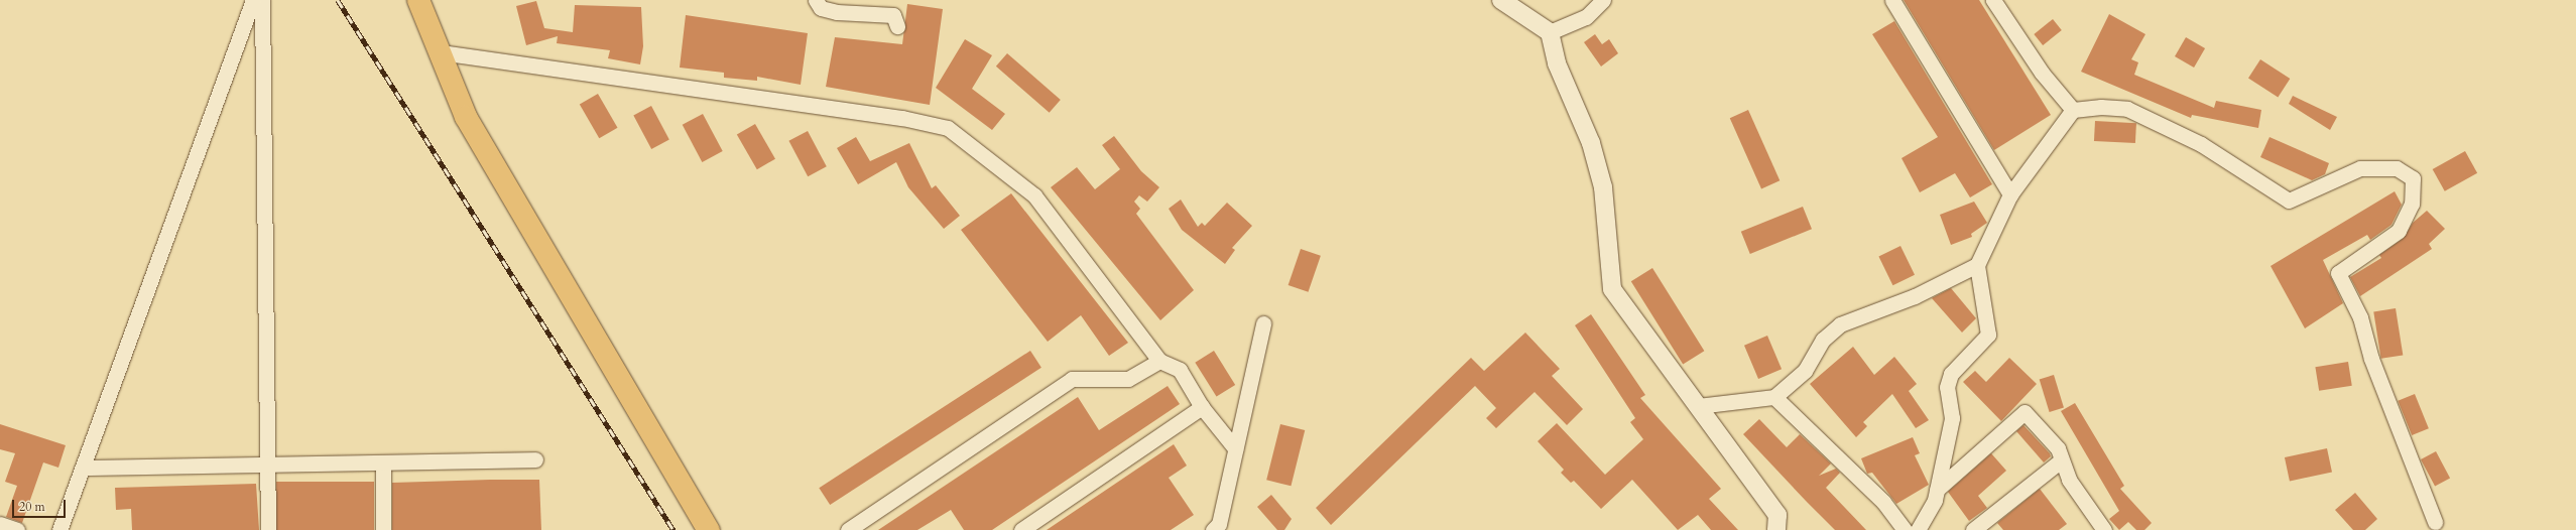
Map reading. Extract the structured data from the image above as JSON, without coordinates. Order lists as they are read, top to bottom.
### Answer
{
  "scale_bar": "20 m"
}
